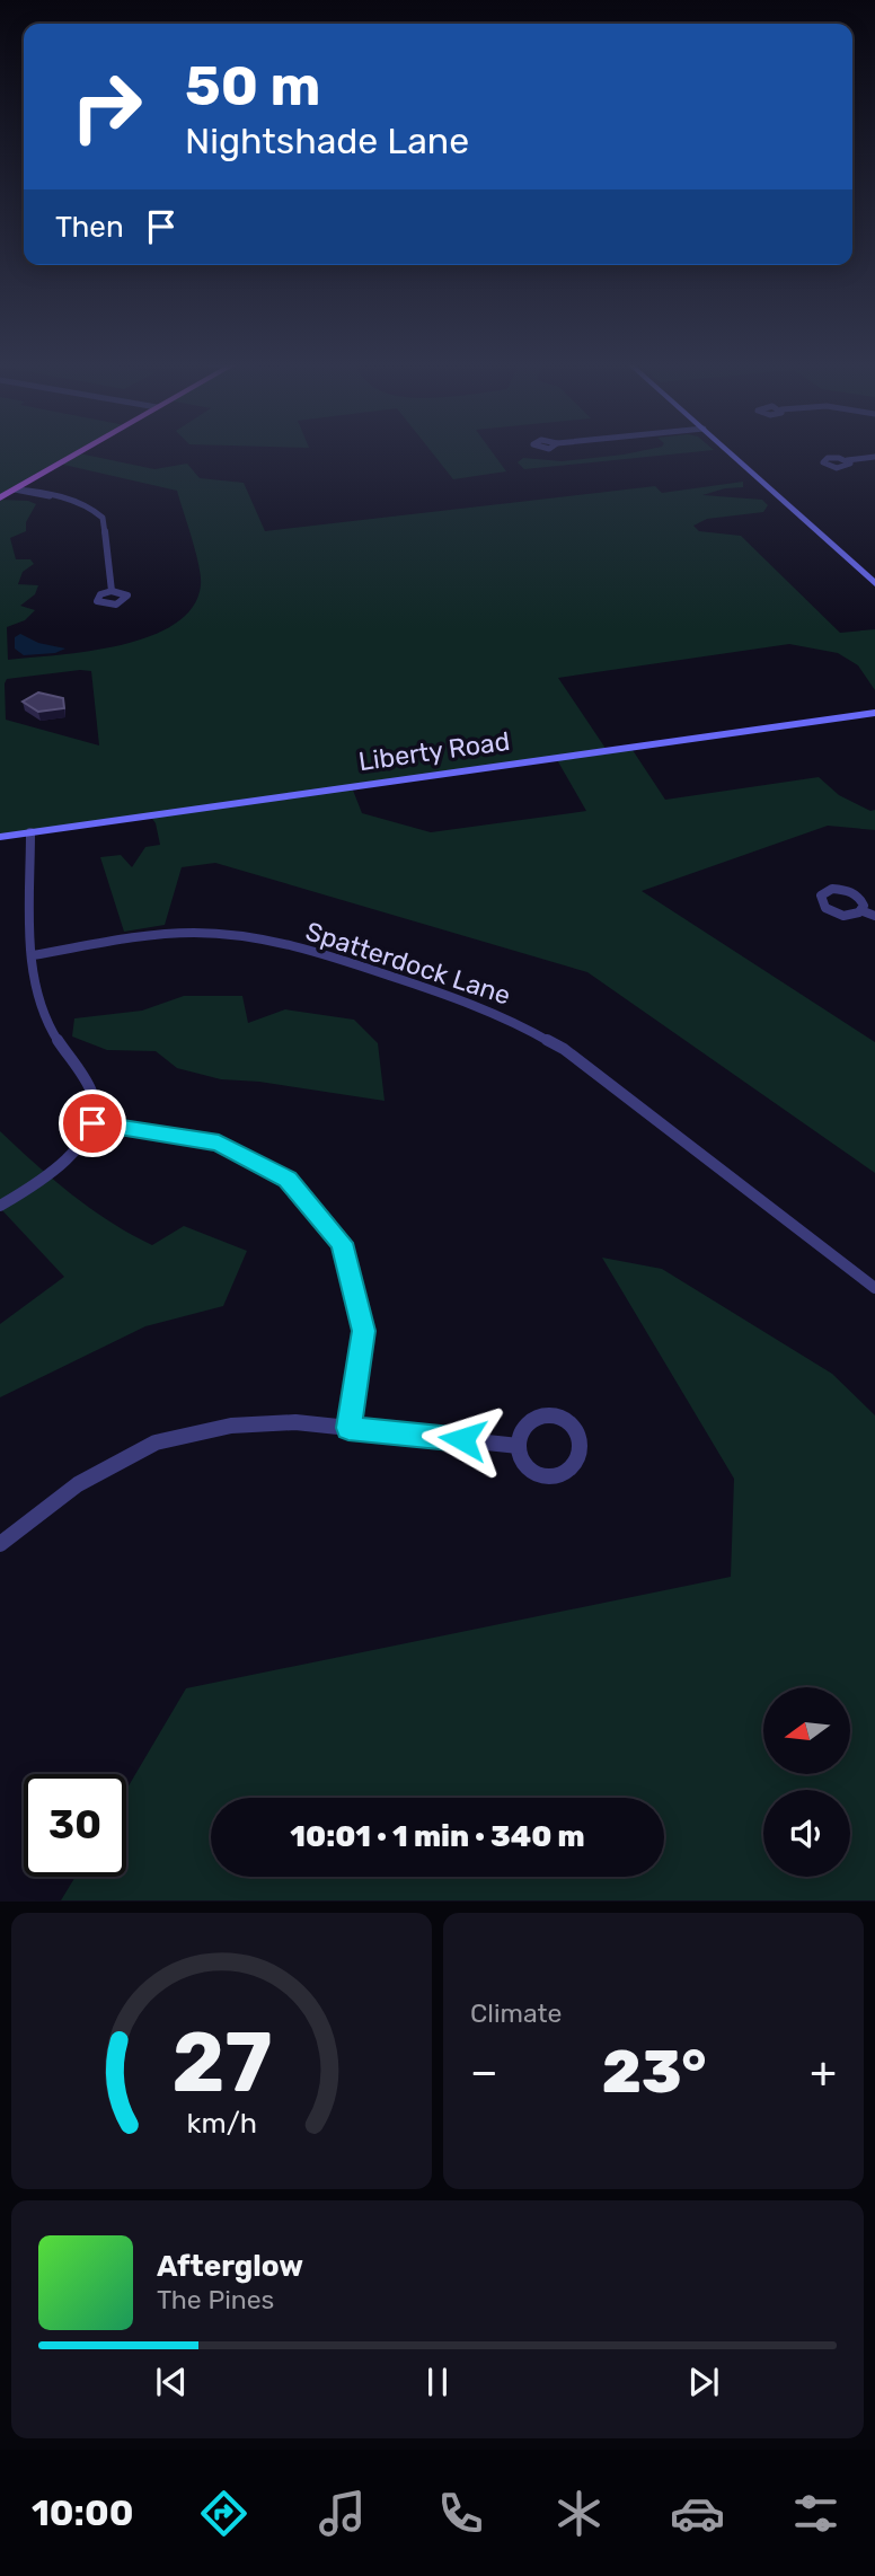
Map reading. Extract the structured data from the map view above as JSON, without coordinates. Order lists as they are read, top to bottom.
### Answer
{
  "streets": {
    "street": ["Liberty Road", "Spatterdock Lane"]
  },
  "north": "left",
  "page": {
    "turn": ["50 m", "Nightshade Lane"],
    "then": "Then",
    "limit": "30",
    "trip": "10:01 · 1 min · 340 m",
    "tile": "Climate",
    "heat": ["−", "23°", "+"],
    "song": ["Afterglow", "The Pines"],
    "tabs": "10:00",
    "gauge": ["27", "km/h"]
  }
}
